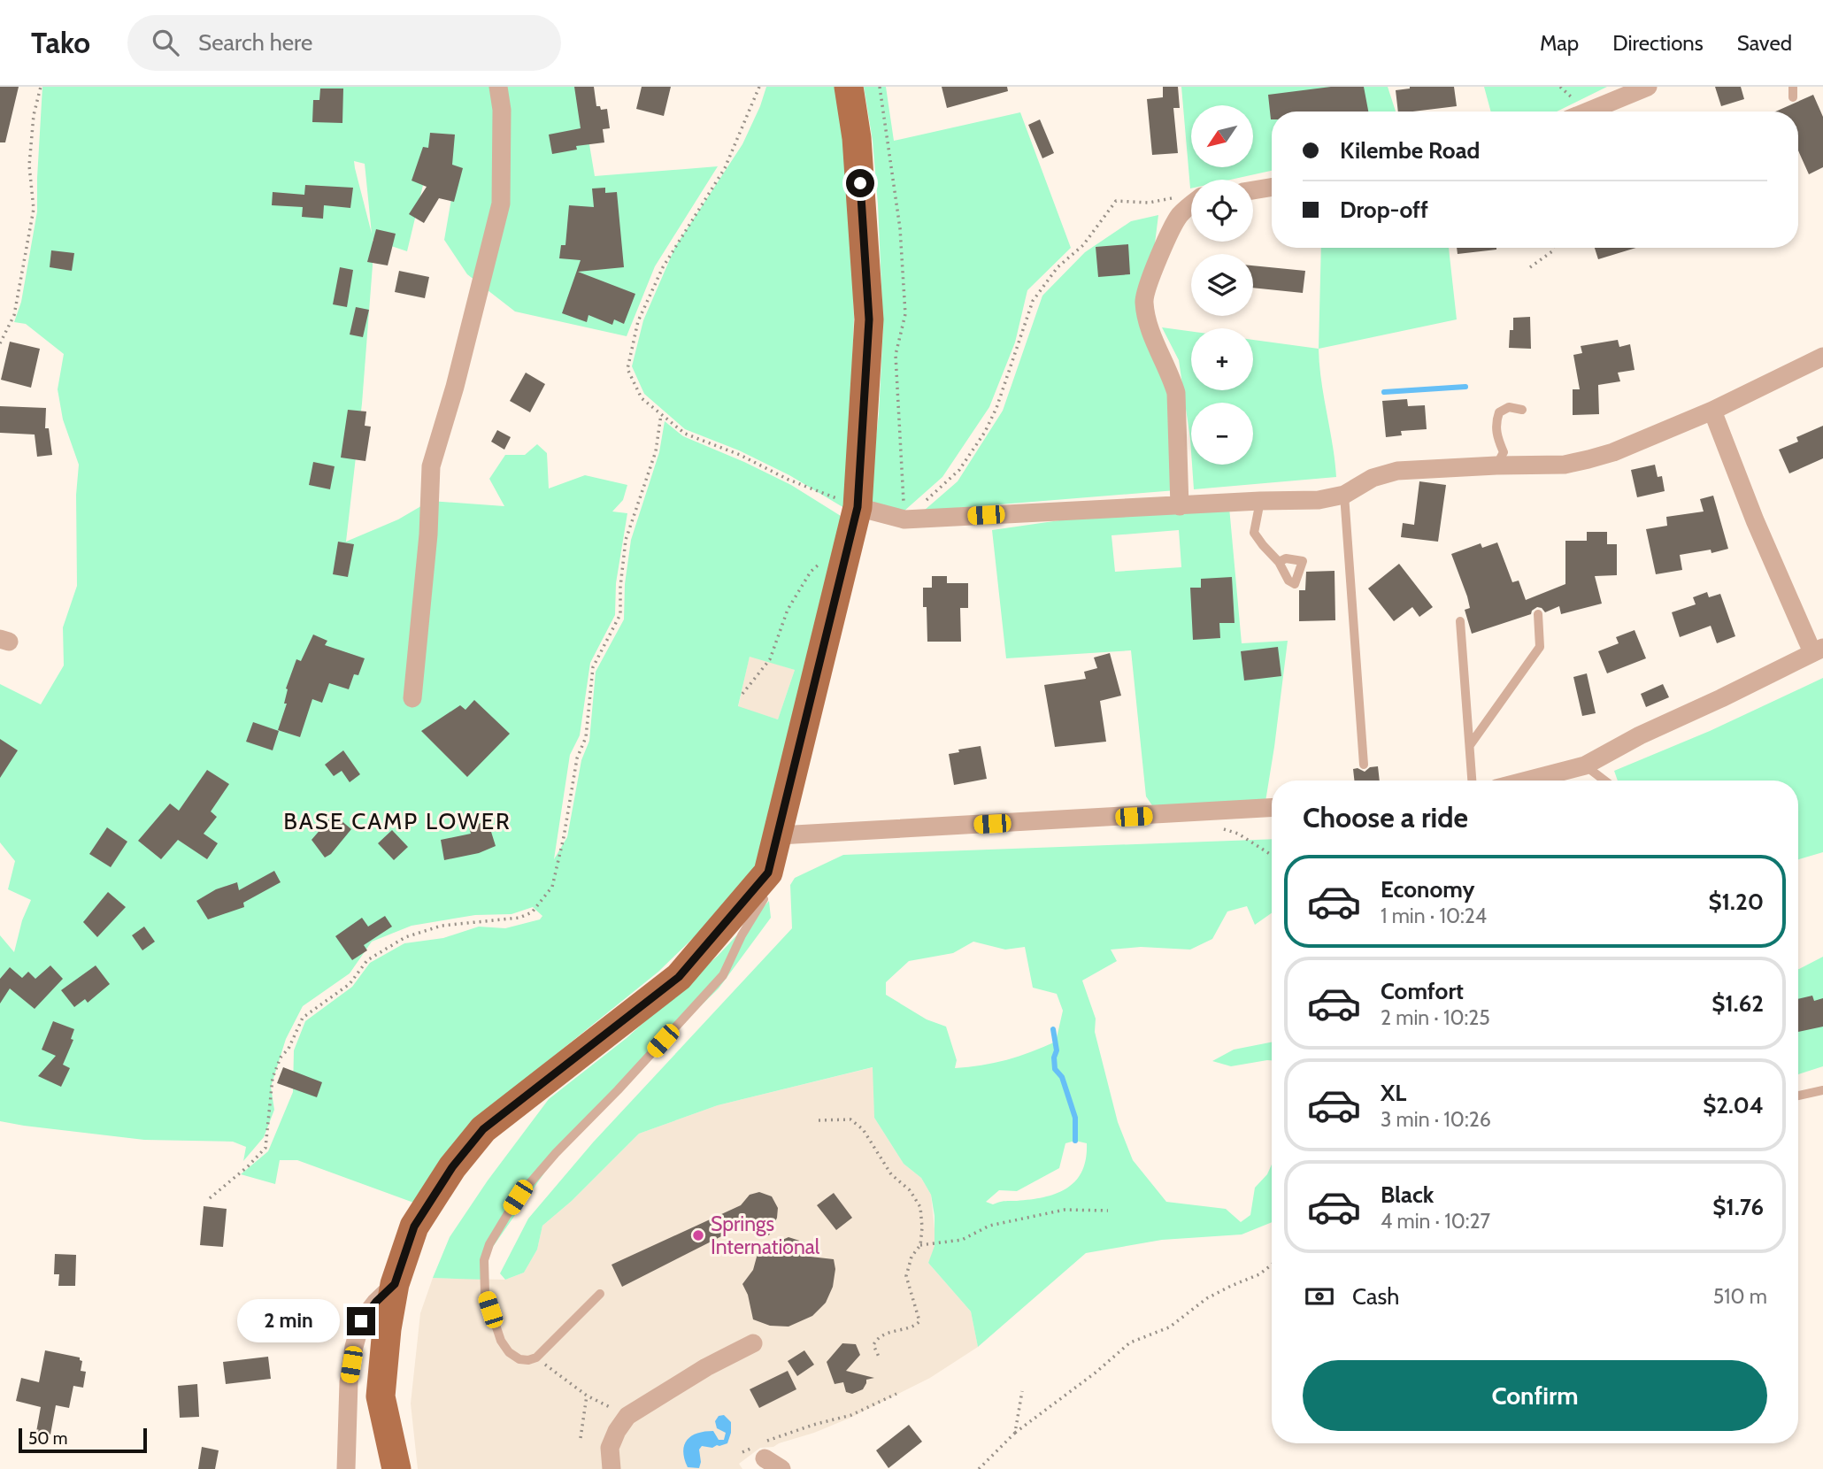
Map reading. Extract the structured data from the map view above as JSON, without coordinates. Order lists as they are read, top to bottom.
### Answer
{
  "districts": ["BASE CAMP LOWER"],
  "places": ["Springs International"],
  "scale_bar": "50 m",
  "north": "bottom left",
  "page": {
    "header": "Tako",
    "search": "Search here",
    "nav": ["Map", "Directions", "Saved"],
    "map_buttons": ["+", "−"],
    "banner": ["Kilembe Road", "Drop-off"],
    "heading": "Choose a ride",
    "list": [
      {
        "name": "Economy",
        "note": "1 min · 10:24",
        "value": "$1.20"
      },
      {
        "name": "Comfort",
        "note": "2 min · 10:25",
        "value": "$1.62"
      },
      {
        "name": "XL",
        "note": "3 min · 10:26",
        "value": "$2.04"
      },
      {
        "name": "Black",
        "note": "4 min · 10:27",
        "value": "$1.76"
      }
    ],
    "pay": ["Cash", "510 m"],
    "bubble": "2 min",
    "buttons": "Confirm",
    "scale": "50 m"
  }
}
